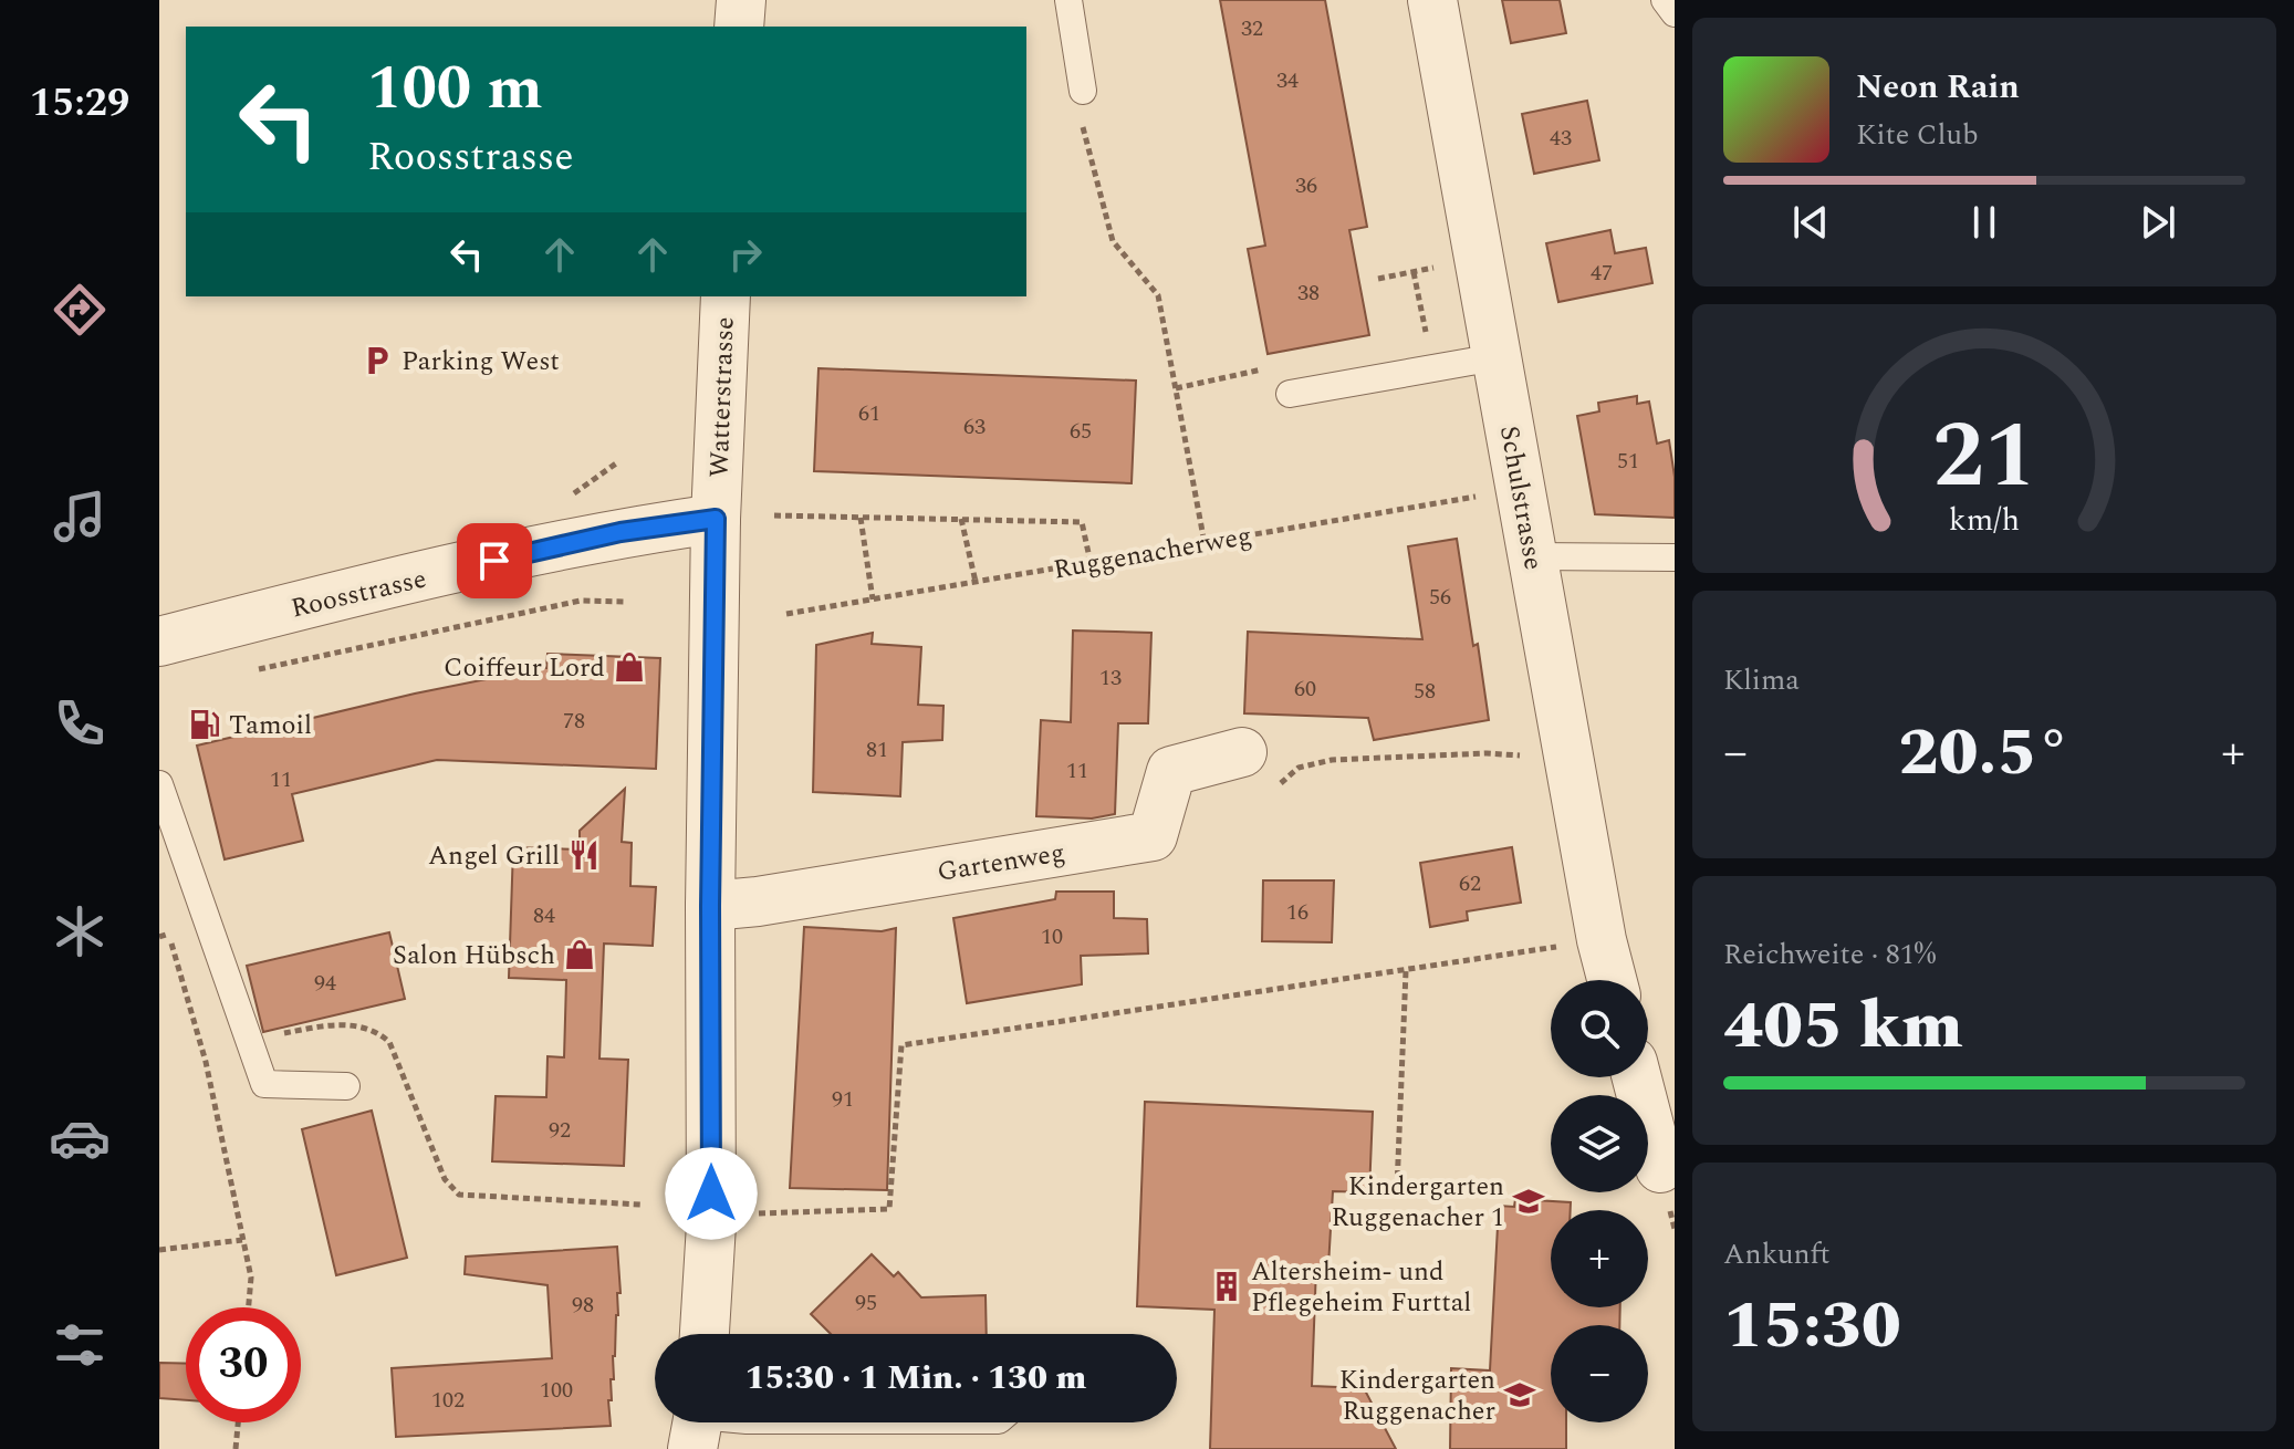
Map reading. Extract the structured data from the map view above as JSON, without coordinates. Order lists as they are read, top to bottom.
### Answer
{
  "streets": {
    "street": [
      "Watterstrasse",
      "Schulstrasse",
      "Roosstrasse",
      "Gartenweg"
    ],
    "path": ["Ruggenacherweg"]
  },
  "crossings": [
    ["Watterstrasse", "Roosstrasse"],
    ["Watterstrasse", "Gartenweg"],
    ["Schulstrasse", "Ruggenacherweg"]
  ],
  "places": {
    "parking": ["Parking West"],
    "shop": ["Coiffeur Lord", "Salon Hübsch"],
    "fuel station": ["Tamoil"],
    "restaurant": ["Angel Grill"],
    "school or university": ["Kindergarten Ruggenacher 1", "Kindergarten Ruggenacher"],
    "building": ["Altersheim- und Pflegeheim Furttal"]
  },
  "house_numbers": [
    "32",
    "34",
    "43",
    "36",
    "47",
    "38",
    "61",
    "63",
    "65",
    "51",
    "56",
    "13",
    "60",
    "58",
    "78",
    "81",
    "11",
    "11",
    "62",
    "16",
    "84",
    "10",
    "94",
    "91",
    "92",
    "95",
    "98",
    "100",
    "102"
  ],
  "page": {
    "tabs": "15:29",
    "turn": ["100 m", "Roosstrasse"],
    "song": ["Neon Rain", "Kite Club"],
    "tile": [
      "Klima",
      ["Reichweite · 81%", "405 km"],
      ["Ankunft", "15:30"]
    ],
    "heat": ["−", "20.5°", "+"],
    "map_buttons": ["+", "−"],
    "limit": "30",
    "trip": "15:30 · 1 Min. · 130 m",
    "gauge": ["21", "km/h"]
  }
}
